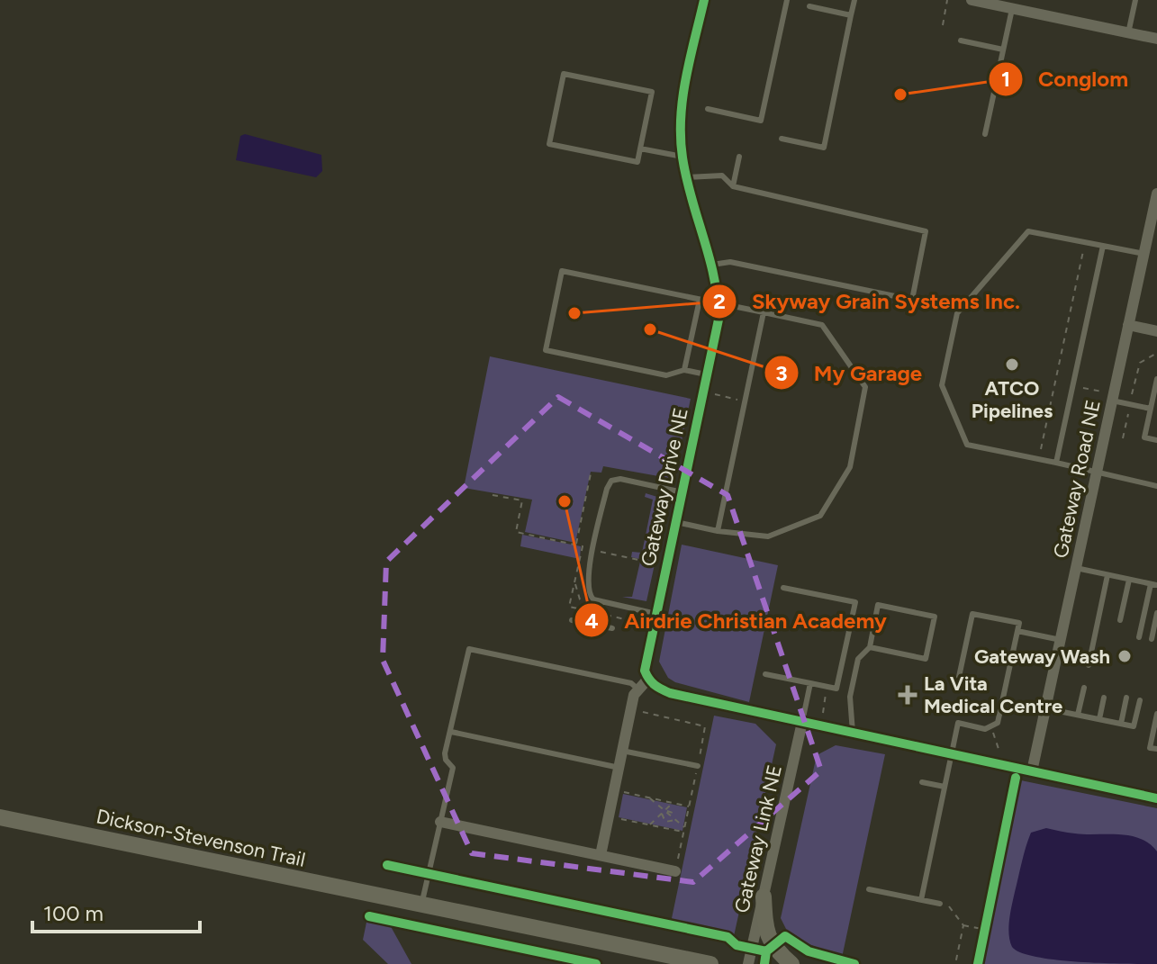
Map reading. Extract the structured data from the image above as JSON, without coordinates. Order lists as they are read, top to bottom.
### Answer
{
  "streets": {
    "street": [
      "Gateway Road NE",
      "Gateway Drive NE",
      "Dickson-Stevenson Trail",
      "Gateway Link NE"
    ]
  },
  "places": {
    "other": [
      "Conglom",
      "Skyway Grain Systems Inc.",
      "My Garage",
      "ATCO Pipelines",
      "Airdrie Christian Academy",
      "Gateway Wash"
    ],
    "health": ["La Vita Medical Centre"]
  },
  "scale_bar": "100 m"
}
